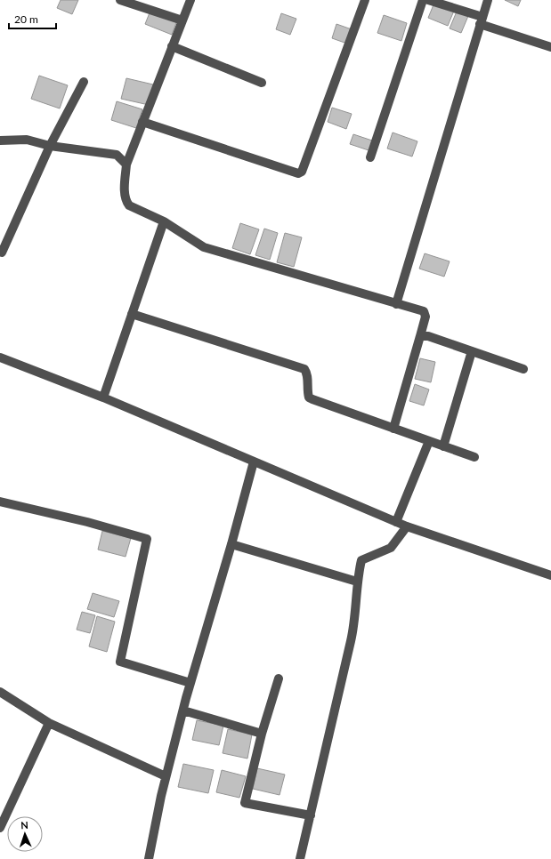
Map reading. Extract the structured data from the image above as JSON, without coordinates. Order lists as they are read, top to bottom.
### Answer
{
  "scale_bar": "20 m",
  "north": "top"
}
